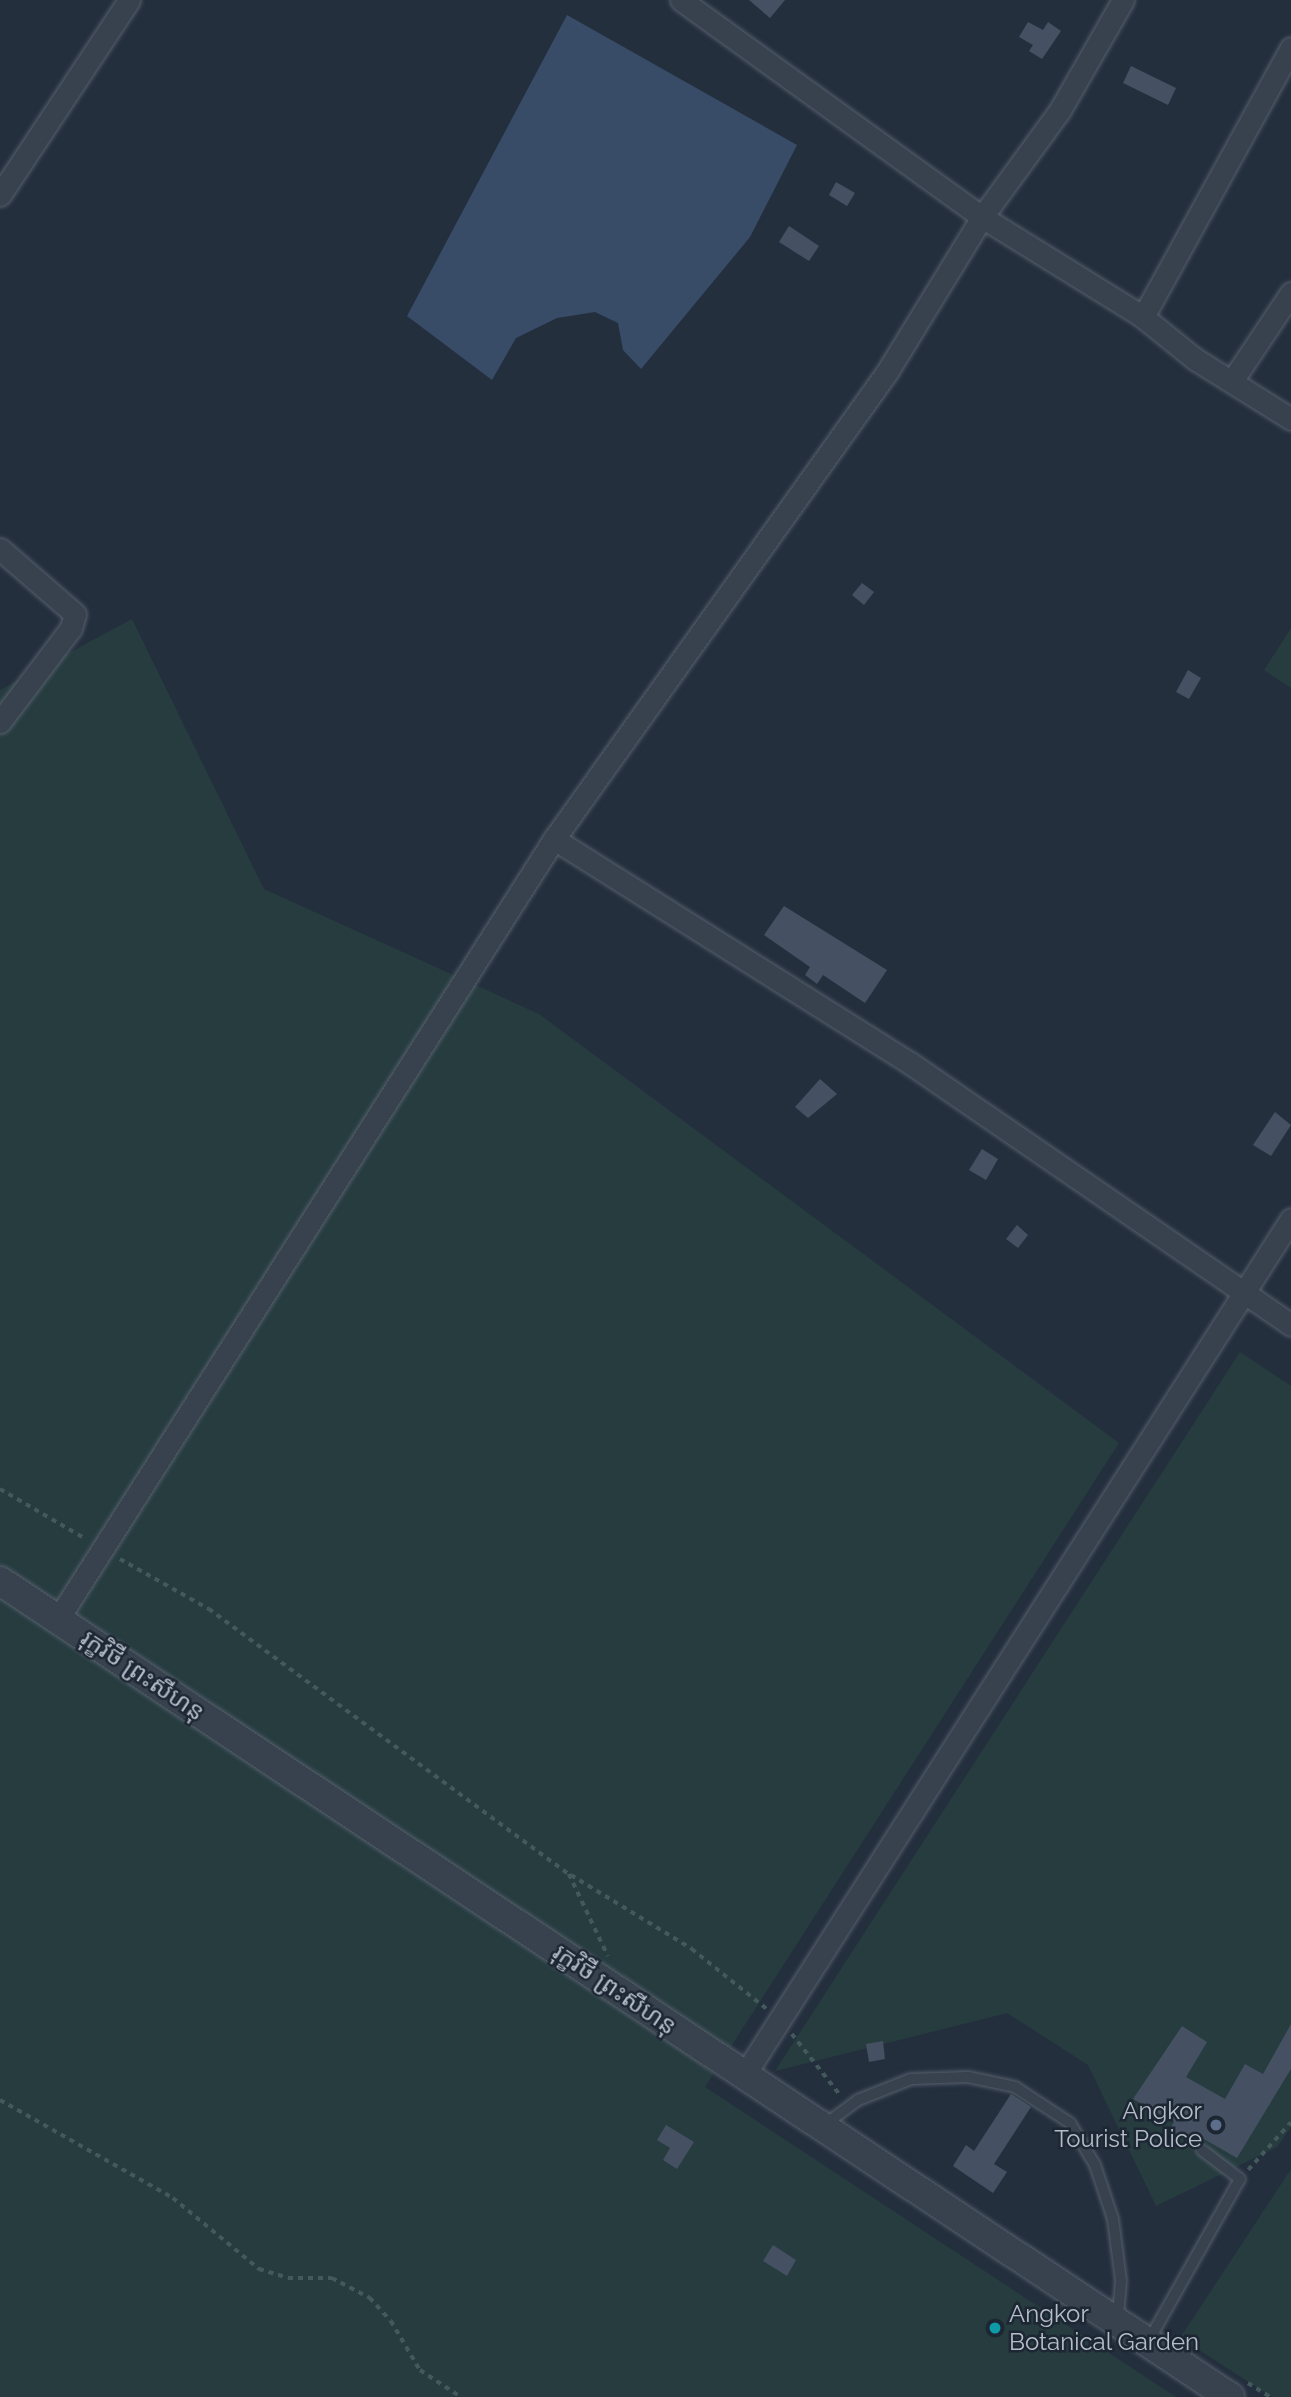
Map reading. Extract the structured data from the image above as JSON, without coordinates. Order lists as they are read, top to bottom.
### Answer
{
  "streets": {
    "street": ["រុក្ខវិថី ព្រះសីហនុ"]
  },
  "places": ["Angkor Tourist Police", "Angkor Botanical Garden"]
}
